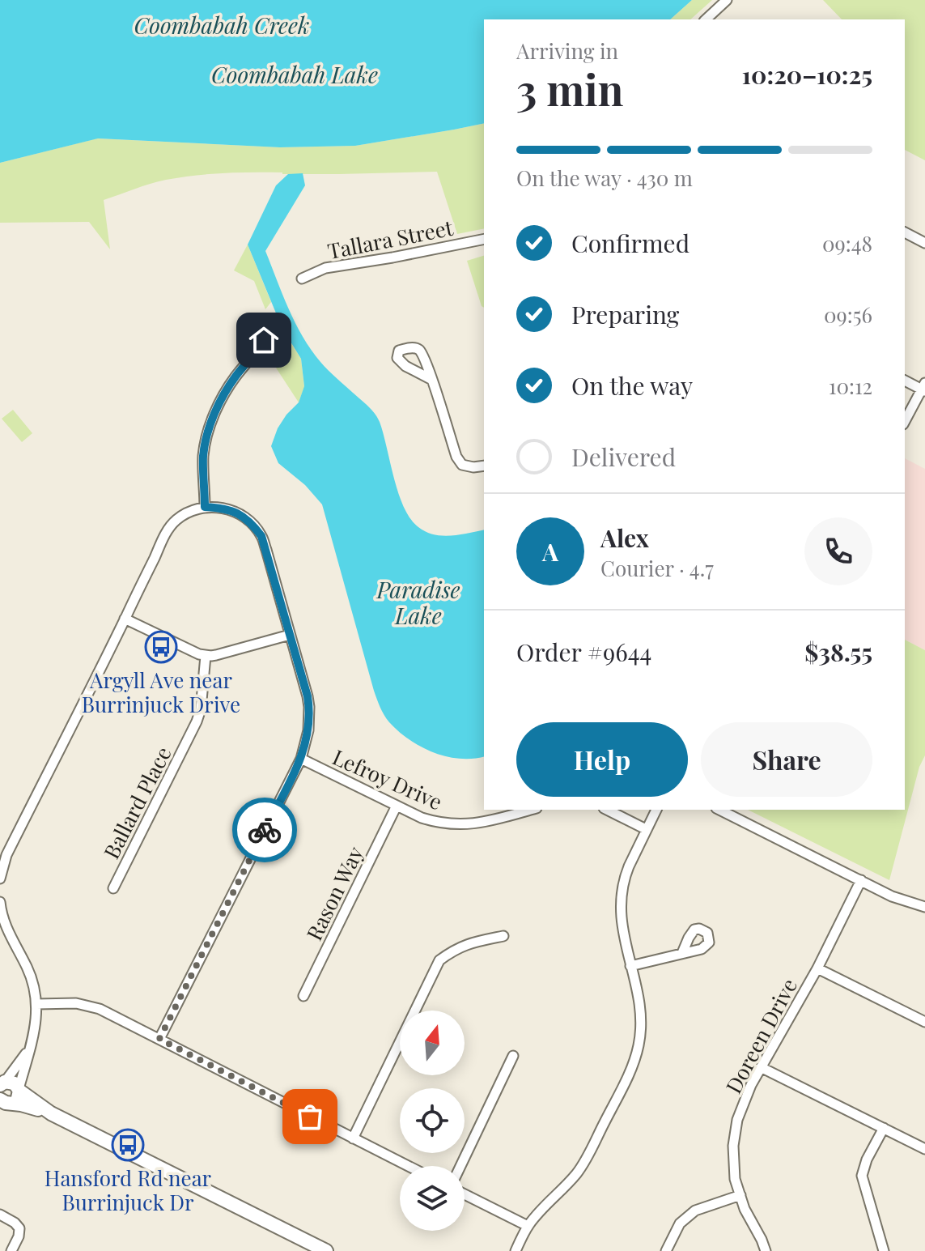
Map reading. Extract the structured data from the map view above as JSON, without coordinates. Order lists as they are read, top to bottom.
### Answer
{
  "streets": {
    "street": [
      "Tallara Street",
      "Lefroy Drive",
      "Ballard Place",
      "Rason Way",
      "Doreen Drive"
    ]
  },
  "crossings": [
    ["Lefroy Drive", "Rason Way"]
  ],
  "water": ["Coombabah Creek", "Coombabah Lake", "Paradise Lake"],
  "places": {
    "bus stop": ["Argyll Ave near Burrinjuck Drive", "Hansford Rd near Burrinjuck Dr"]
  },
  "north": "top",
  "page": {
    "heading": ["3 min", "Arriving in", "10:20–10:25"],
    "panel": [
      "Alex",
      "Courier · 4.7",
      "Order #9644",
      "$38.55"
    ],
    "bar": "On the way · 430 m",
    "list": [
      ["Confirmed", "09:48"],
      ["Preparing", "09:56"],
      ["On the way", "10:12"],
      "Delivered"
    ],
    "round": "A",
    "buttons": ["Help", "Share"]
  }
}
